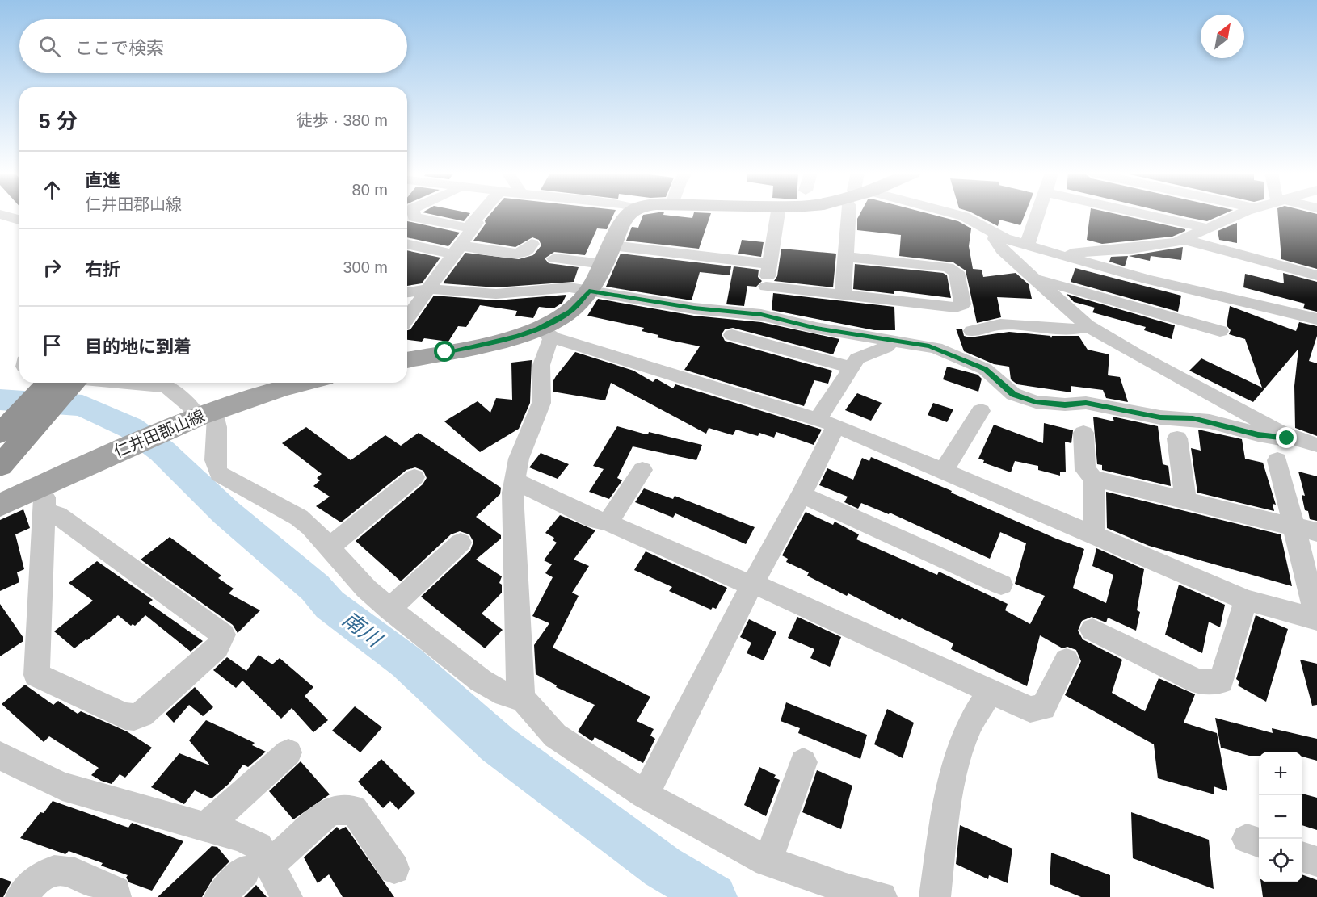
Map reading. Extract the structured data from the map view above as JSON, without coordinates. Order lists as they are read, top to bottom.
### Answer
{
  "streets": {
    "main road": ["仁井田郡山線"]
  },
  "water": ["南川"],
  "north": "top right",
  "page": {
    "search": "ここで検索",
    "heading": ["5 分", "徒歩 · 380 m"],
    "list": [
      ["直進", "仁井田郡山線", "80 m"],
      ["右折", "300 m"],
      "目的地に到着"
    ],
    "map_buttons": ["+", "−"]
  }
}
